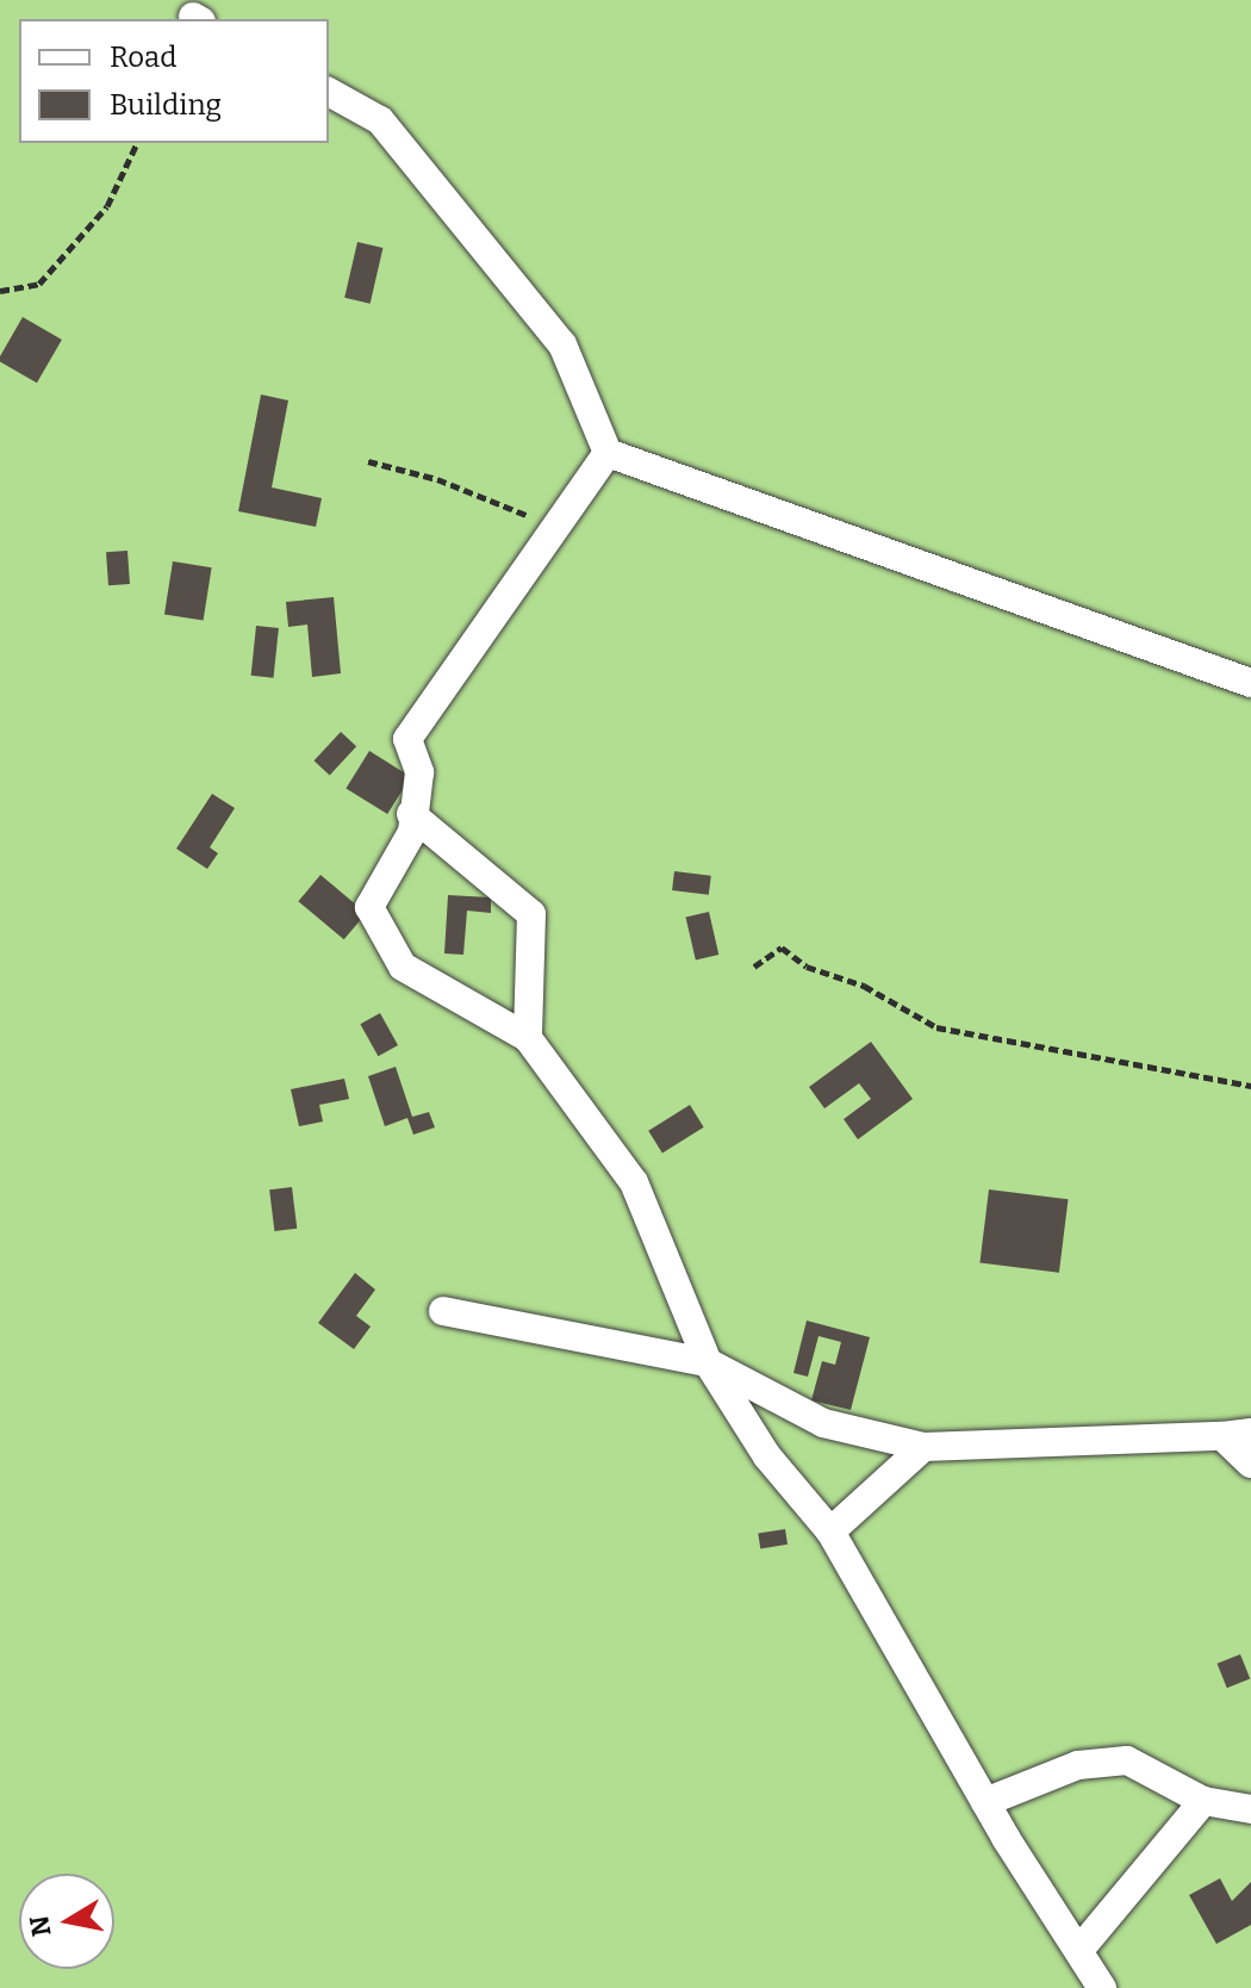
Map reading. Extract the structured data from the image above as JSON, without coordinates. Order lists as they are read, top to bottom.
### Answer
{
  "legend": ["Road", "Building"],
  "north": "left"
}
